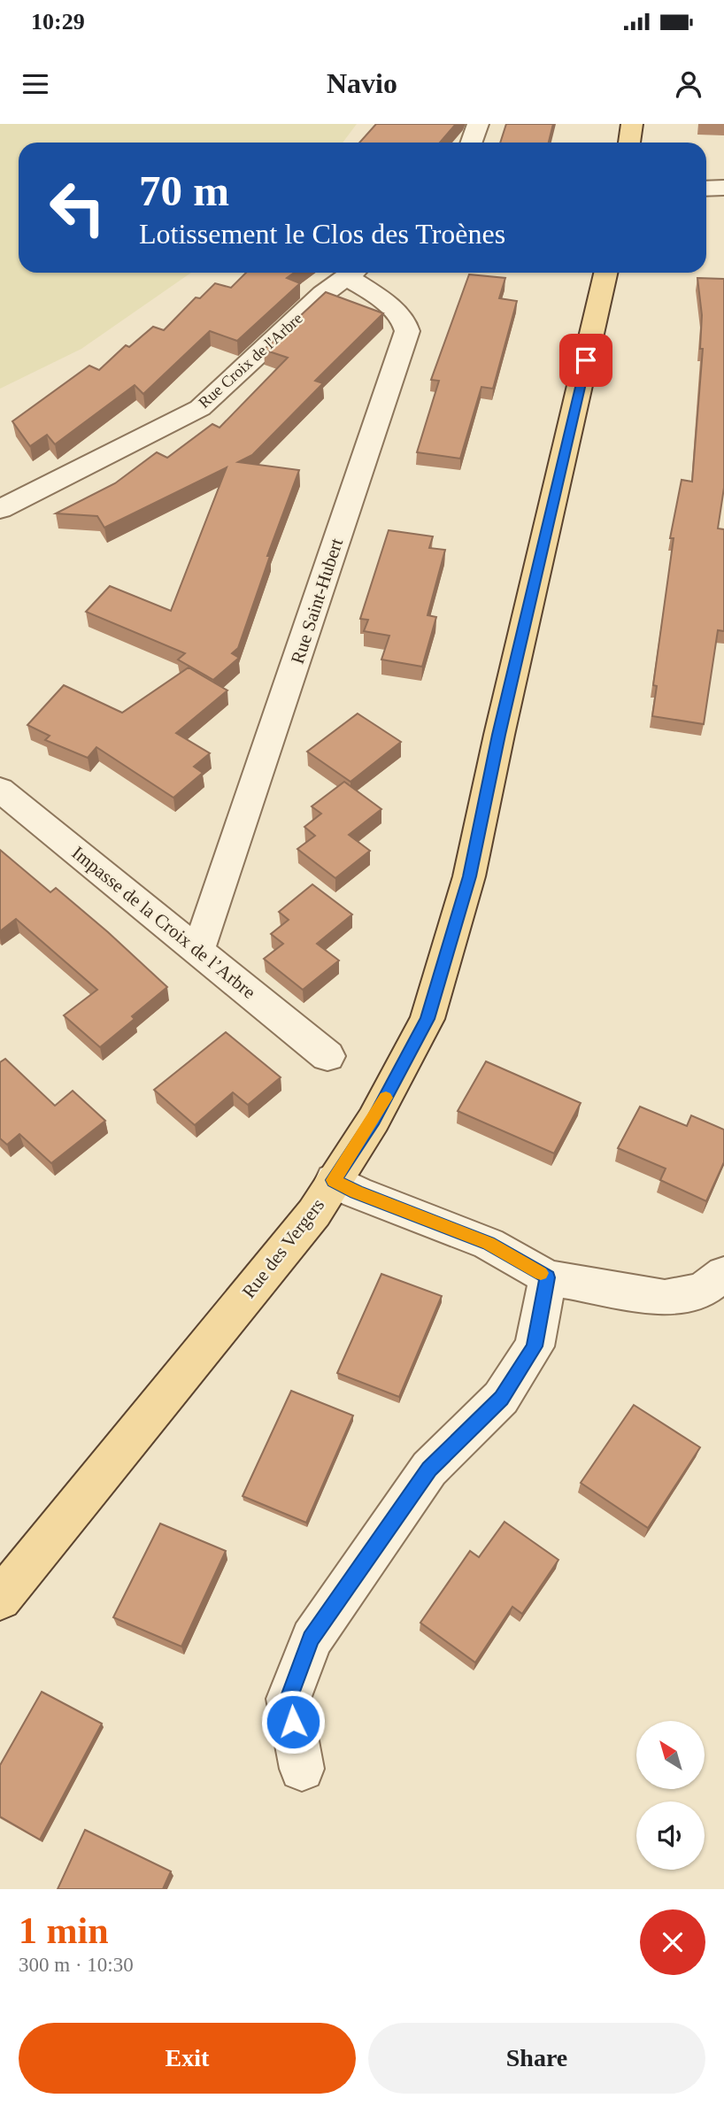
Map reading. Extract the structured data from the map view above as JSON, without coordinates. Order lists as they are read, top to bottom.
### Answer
{
  "streets": {
    "main road": ["Rue des Vergers"],
    "street": ["Rue Croix de l'Arbre", "Rue Saint-Hubert", "Impasse de la Croix de l’Arbre"]
  },
  "crossings": [
    ["Rue Saint-Hubert", "Impasse de la Croix de l’Arbre"]
  ],
  "north": "top left",
  "page": {
    "status": "10:29",
    "header": "Navio",
    "turn": ["70 m", "Lotissement le Clos des Troènes"],
    "heading": ["1 min", "300 m · 10:30"],
    "buttons": ["Exit", "Share"]
  }
}
